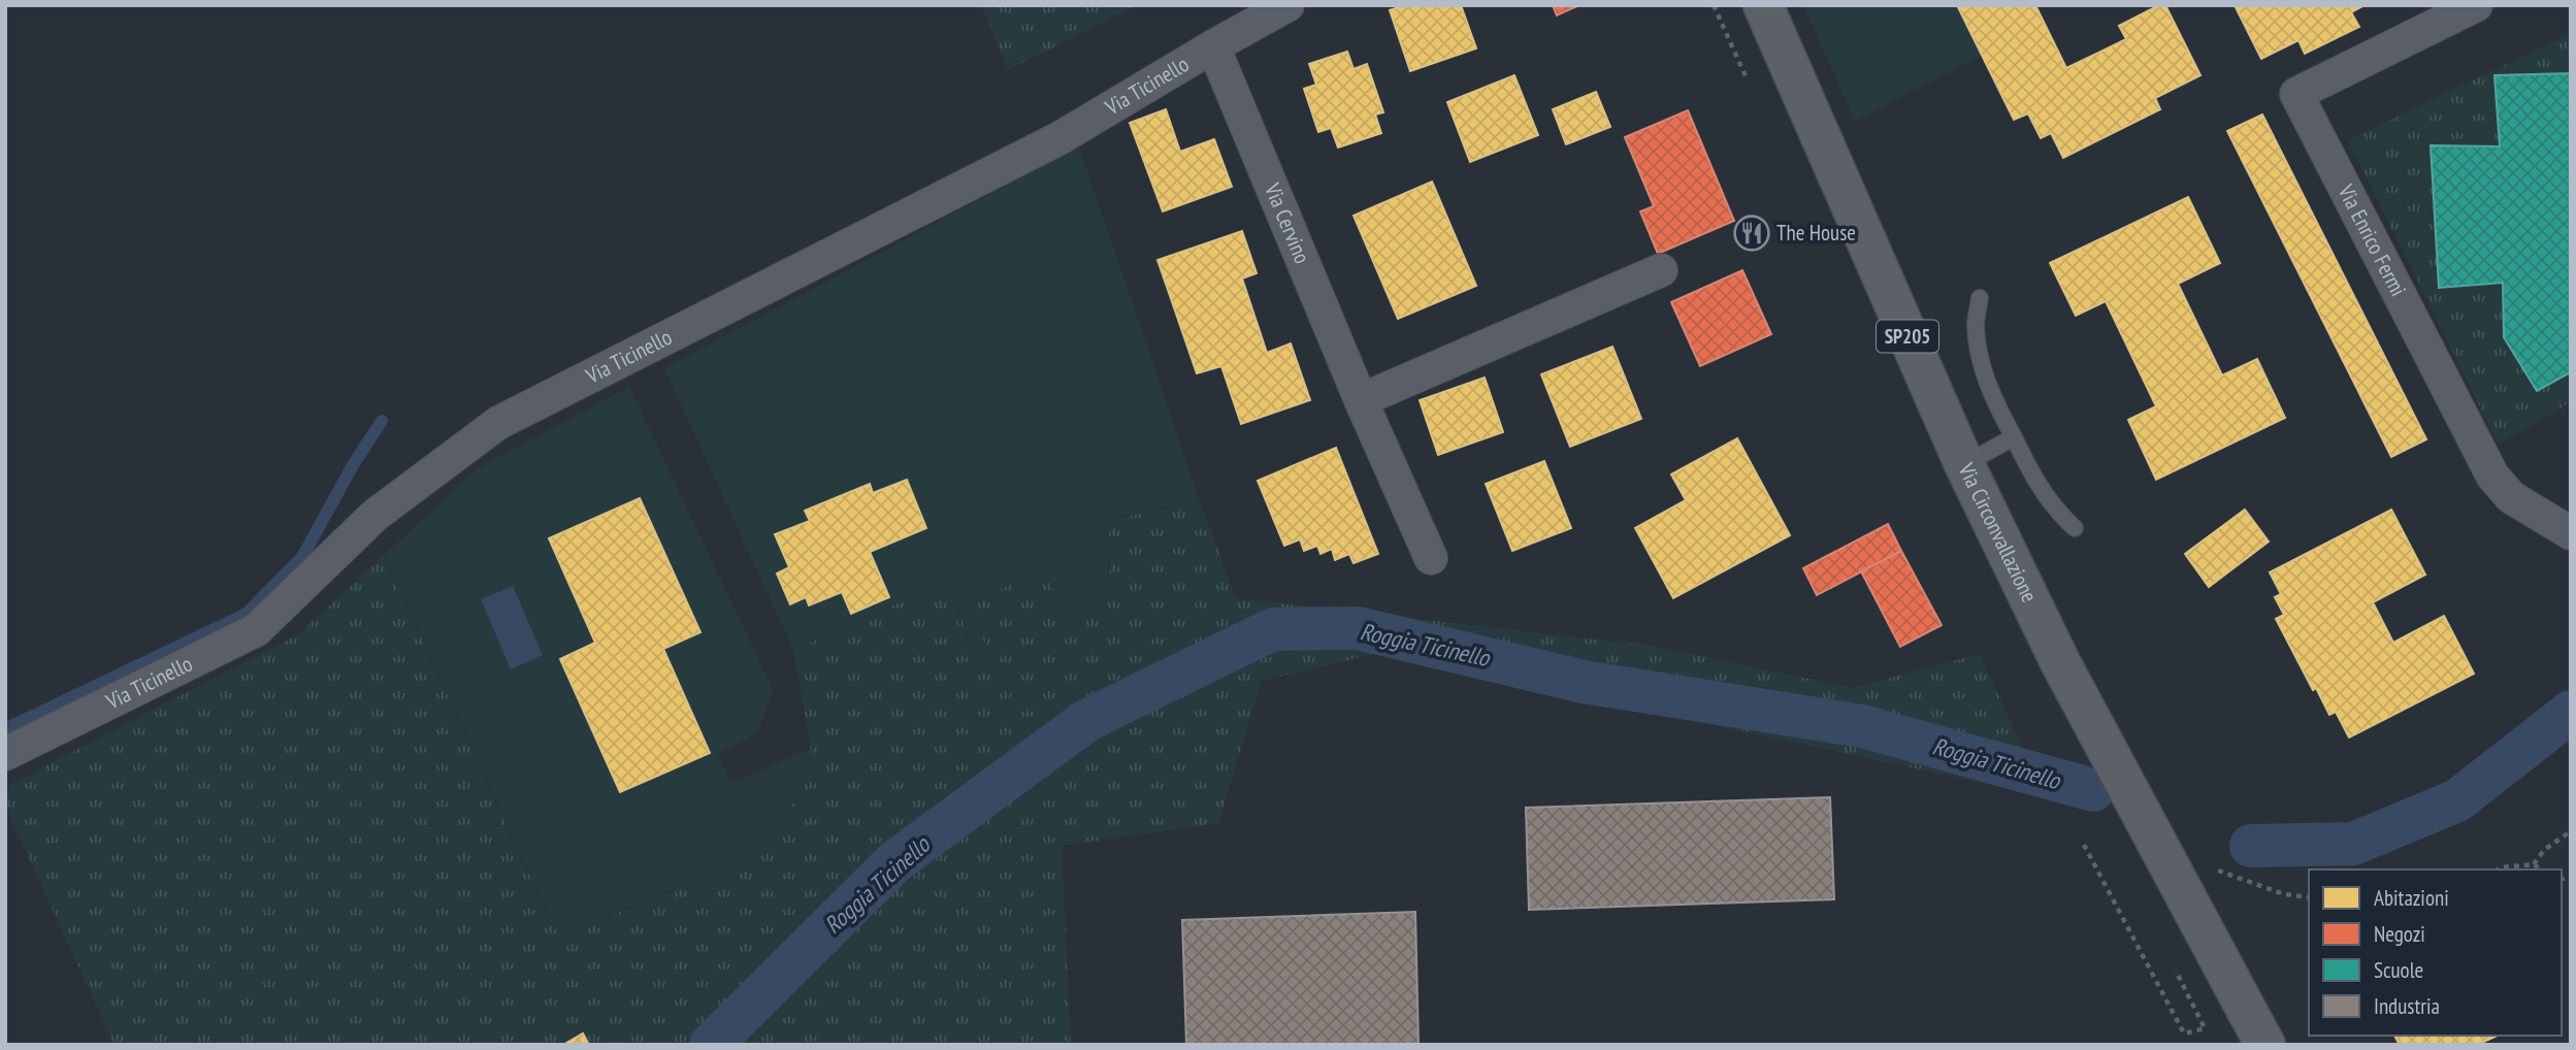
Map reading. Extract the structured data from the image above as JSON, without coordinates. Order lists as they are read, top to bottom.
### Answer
{
  "streets": {
    "main road": ["SP205", "Via Circonvallazione"],
    "street": ["Via Ticinello", "Via Cervino", "Via Enrico Fermi"]
  },
  "crossings": [
    ["Via Ticinello", "Via Cervino"]
  ],
  "water": ["Roggia Ticinello"],
  "places": {
    "restaurant": ["The House"]
  },
  "legend": [
    "Abitazioni",
    "Negozi",
    "Scuole",
    "Industria"
  ]
}
